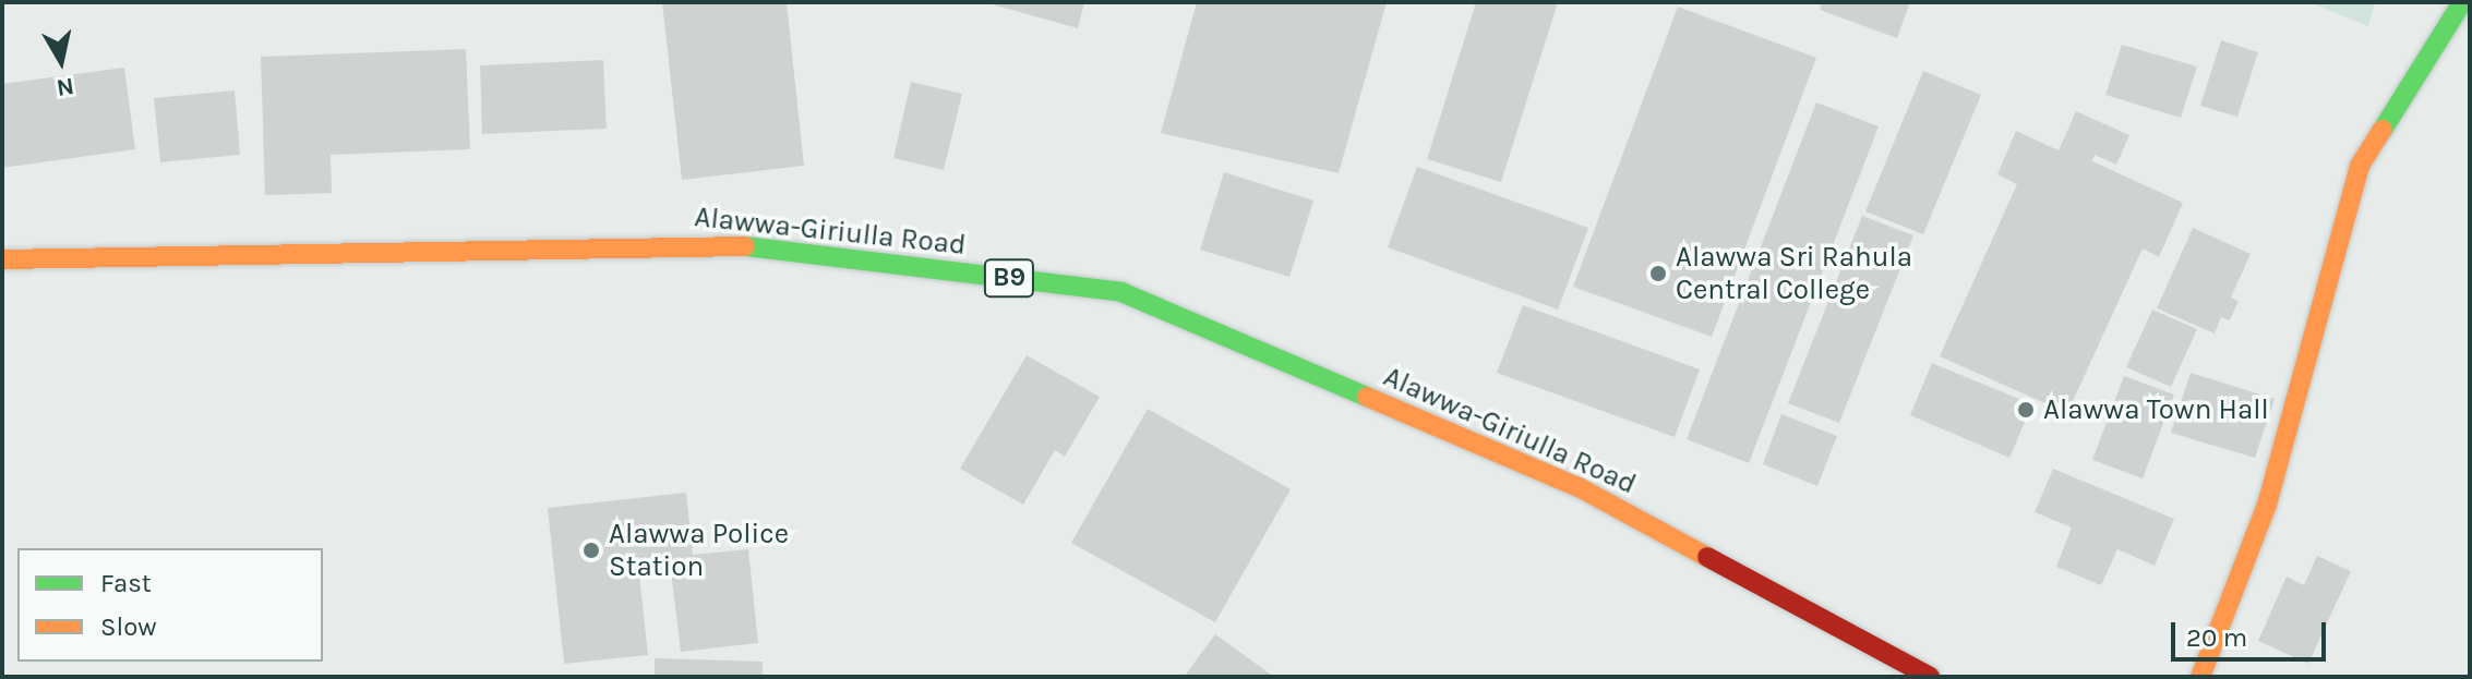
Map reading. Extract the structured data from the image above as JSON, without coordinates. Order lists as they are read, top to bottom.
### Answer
{
  "streets": {
    "main road": ["Alawwa-Giriulla Road", "B9"]
  },
  "places": ["Alawwa Sri Rahula Central College", "Alawwa Town Hall", "Alawwa Police Station"],
  "legend": ["Fast", "Slow"],
  "scale_bar": "20 m",
  "north": "bottom"
}
